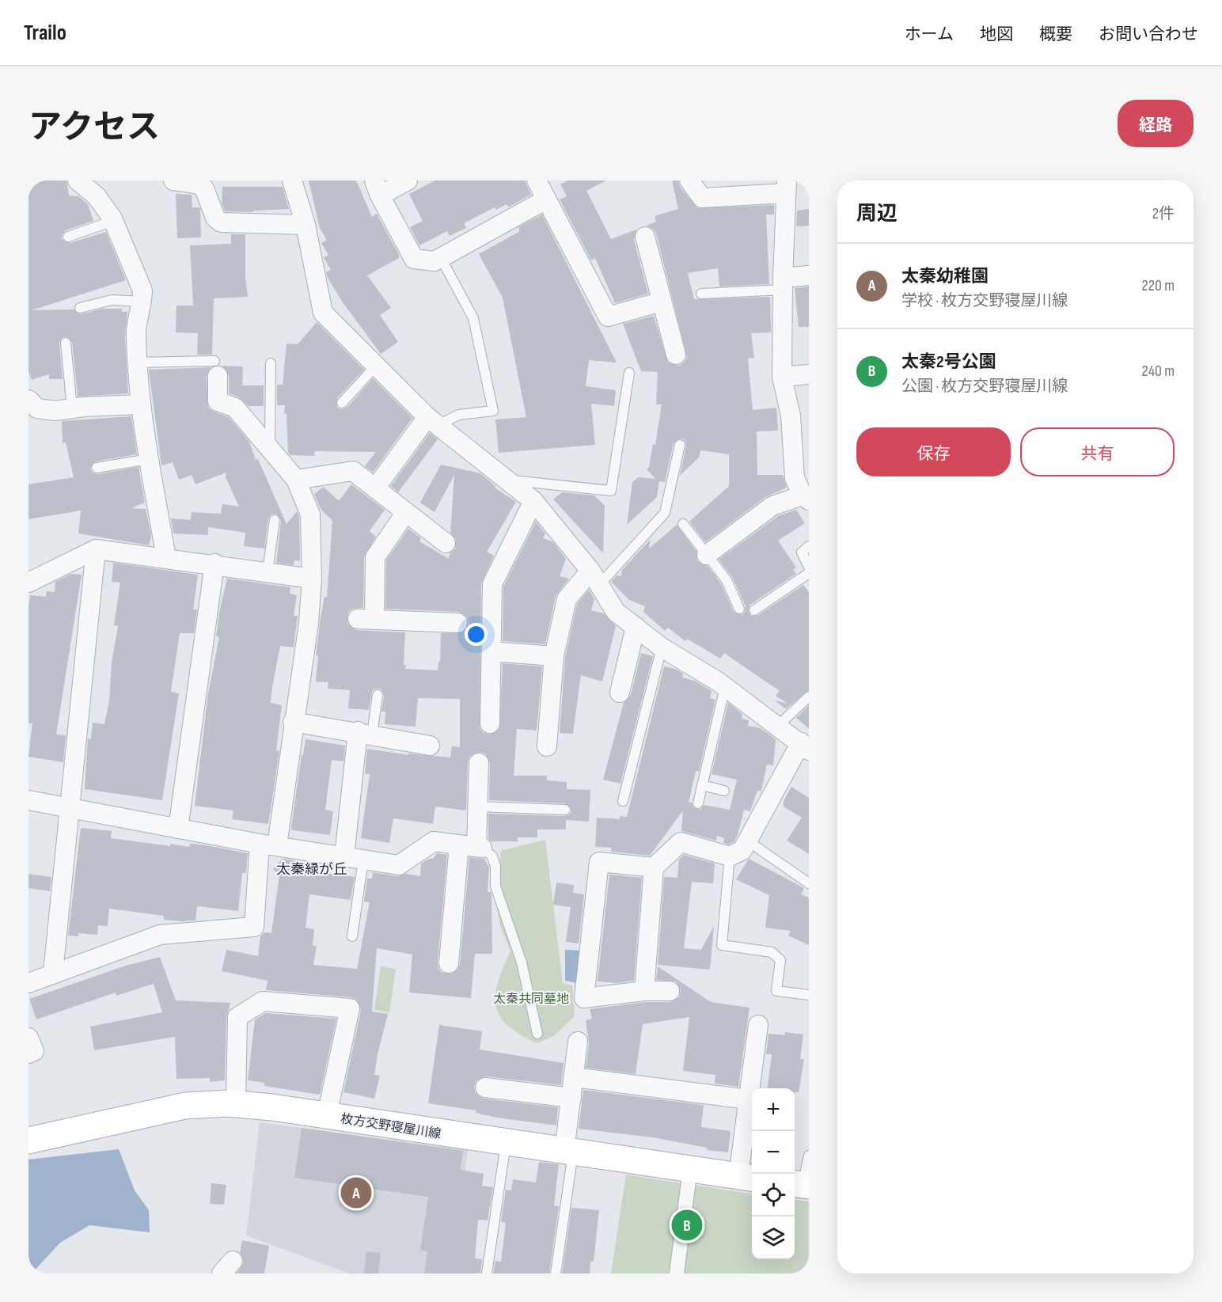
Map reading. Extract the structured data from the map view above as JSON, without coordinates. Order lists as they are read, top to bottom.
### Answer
{
  "streets": {
    "main road": ["枚方交野寝屋川線"]
  },
  "districts": ["太秦緑が丘"],
  "parks": ["太秦共同墓地"],
  "page": {
    "header": "Trailo",
    "nav": [
      "ホーム",
      "地図",
      "概要",
      "お問い合わせ"
    ],
    "title": "アクセス",
    "buttons": [
      "経路",
      ["保存", "共有"]
    ],
    "heading": ["周辺", "2件"],
    "list": [
      {
        "mark": "A",
        "name": "太秦幼稚園",
        "note": "学校 · 枚方交野寝屋川線",
        "value": "220 m"
      },
      {
        "mark": "B",
        "name": "太秦2号公園",
        "note": "公園 · 枚方交野寝屋川線",
        "value": "240 m"
      }
    ],
    "map_buttons": ["+", "−"],
    "pins": ["A", "B"]
  }
}
